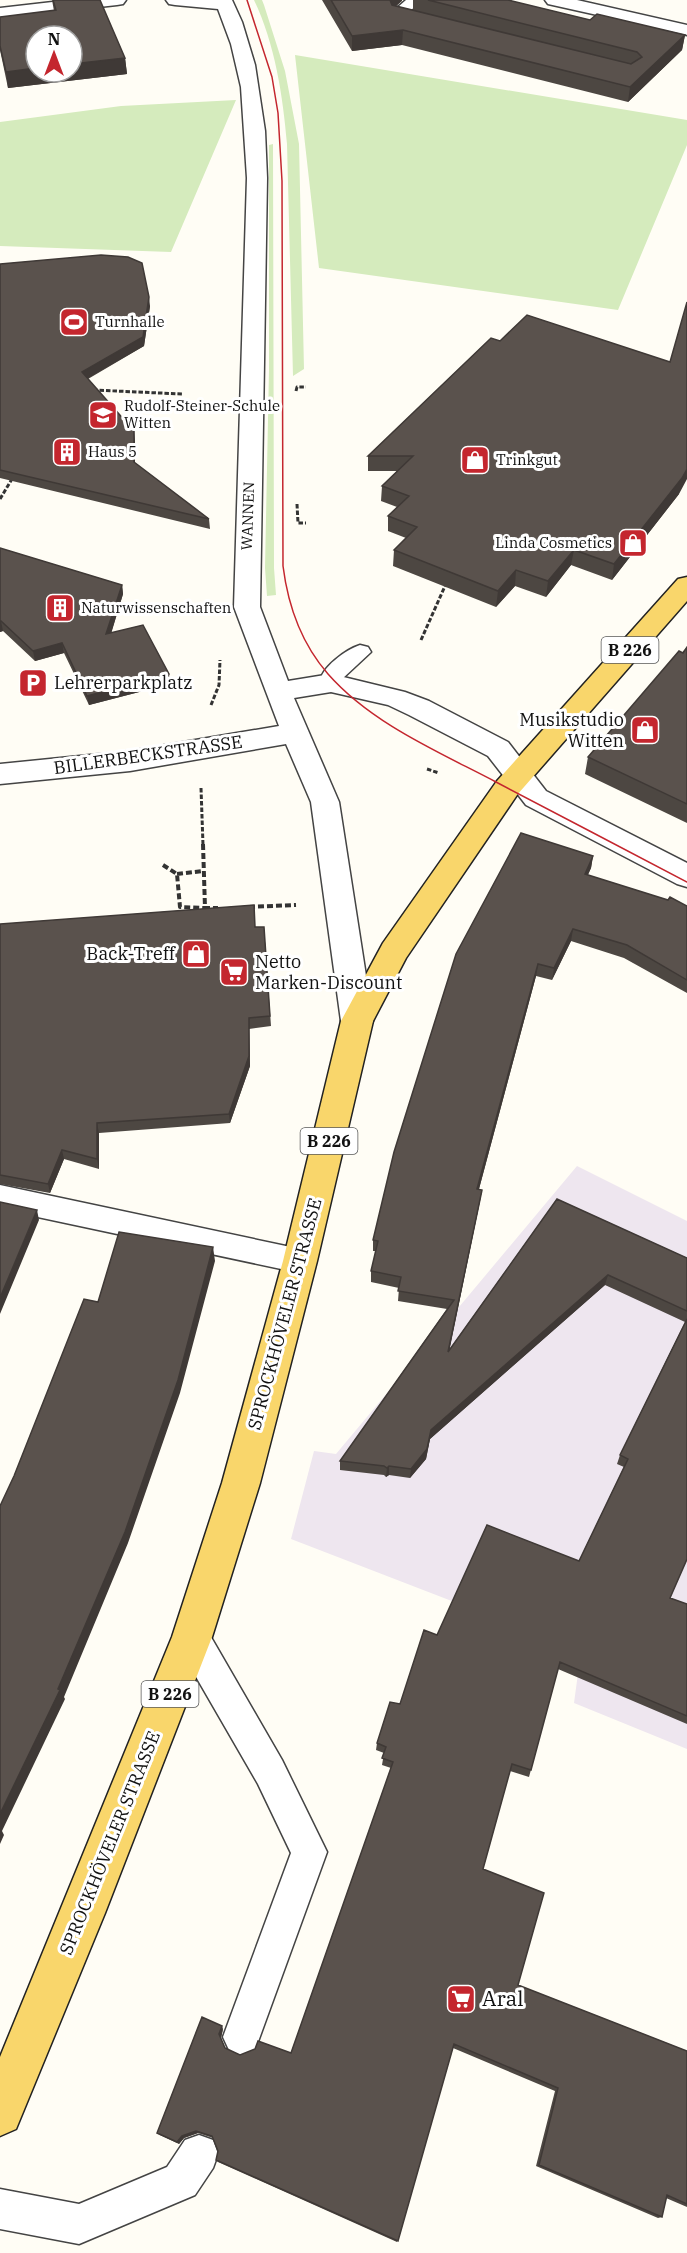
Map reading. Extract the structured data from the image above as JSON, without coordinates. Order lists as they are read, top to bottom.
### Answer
{
  "streets": {
    "main road": ["B 226", "SPROCKHÖVELER STRASSE"],
    "street": ["WANNEN", "BILLERBECKSTRASSE"]
  },
  "crossings": [
    ["WANNEN", "BILLERBECKSTRASSE"],
    ["WANNEN", "SPROCKHÖVELER STRASSE"]
  ],
  "places": {
    "sports": ["Turnhalle"],
    "school or university": ["Rudolf-Steiner-Schule Witten"],
    "building": ["Haus 5", "Naturwissenschaften"],
    "shop": [
      "Trinkgut",
      "Linda Cosmetics",
      "Musikstudio Witten",
      "Back-Treff"
    ],
    "parking": ["Lehrerparkplatz"],
    "supermarket": ["Netto Marken-Discount", "Aral"]
  },
  "north": "top"
}
